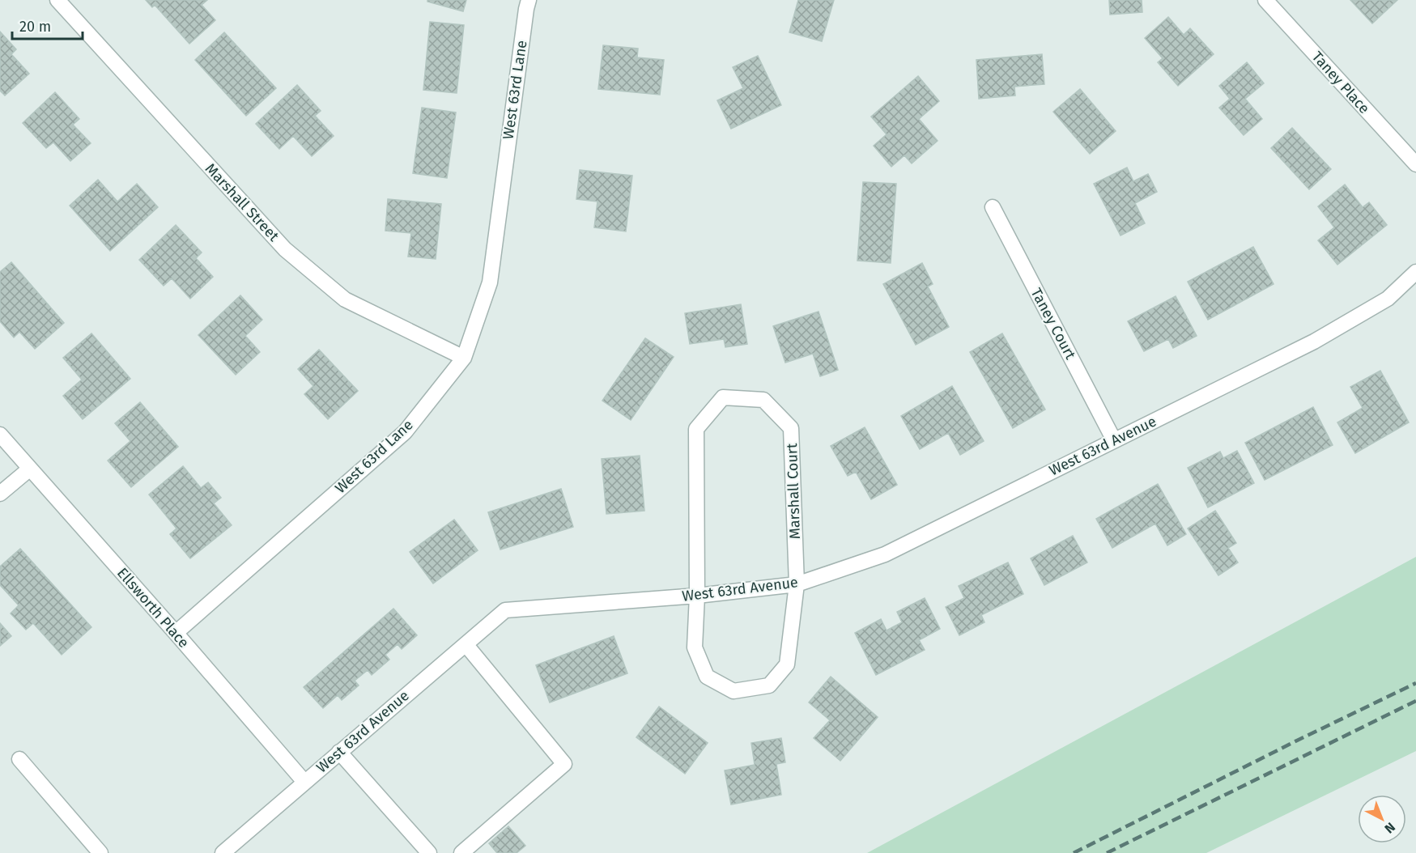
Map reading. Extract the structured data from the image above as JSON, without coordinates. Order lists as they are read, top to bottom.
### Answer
{
  "streets": {
    "street": [
      "Taney Place",
      "West 63rd Lane",
      "Marshall Street",
      "Taney Court",
      "West 63rd Avenue",
      "Marshall Court",
      "Ellsworth Place"
    ]
  },
  "crossings": [
    ["West 63rd Lane", "Marshall Street"],
    ["West 63rd Lane", "Ellsworth Place"],
    ["Taney Court", "West 63rd Avenue"],
    ["West 63rd Avenue", "Marshall Court"],
    ["West 63rd Avenue", "Ellsworth Place"]
  ],
  "scale_bar": "20 m",
  "north": "bottom right"
}
